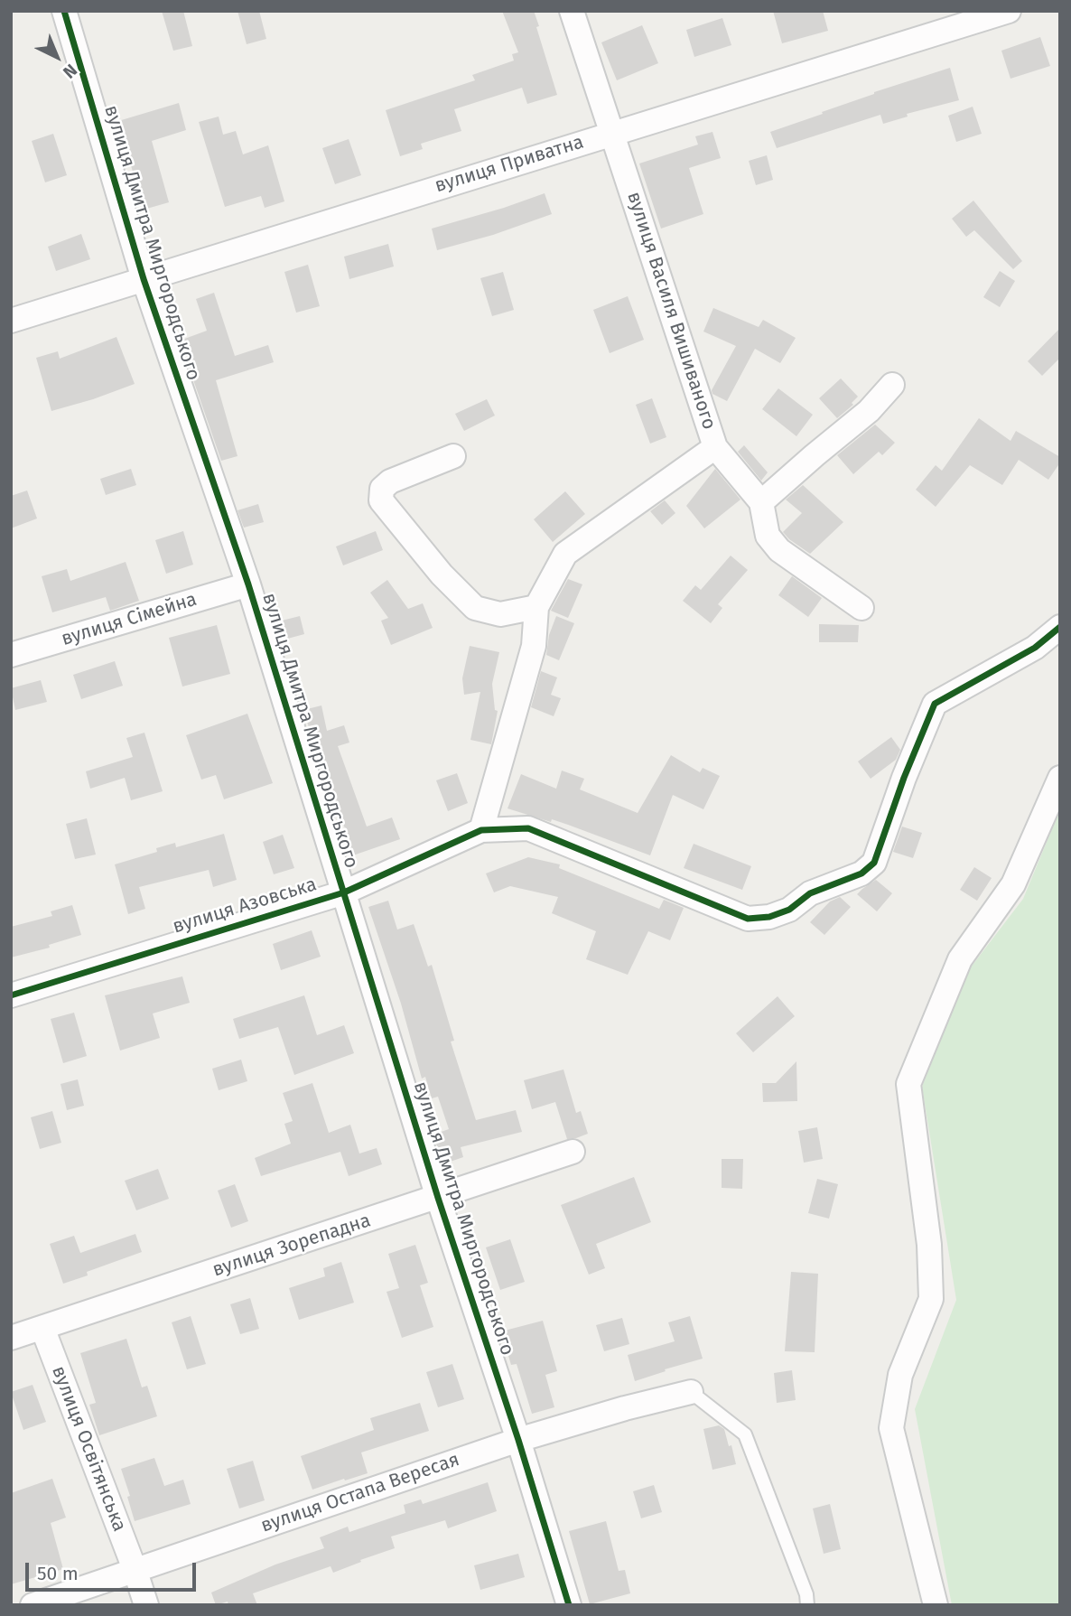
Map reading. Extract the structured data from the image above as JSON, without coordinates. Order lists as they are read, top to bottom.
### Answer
{
  "streets": {
    "street": [
      "вулиця Приватна",
      "вулиця Дмитра Миргородського",
      "вулиця Василя Вишиваного",
      "вулиця Сімейна",
      "вулиця Азовська",
      "вулиця Зорепадна",
      "вулиця Освітянська",
      "вулиця Остапа Вересая"
    ]
  },
  "crossings": [
    ["вулиця Приватна", "вулиця Дмитра Миргородського"],
    ["вулиця Приватна", "вулиця Василя Вишиваного"],
    ["вулиця Дмитра Миргородського", "вулиця Сімейна"],
    ["вулиця Дмитра Миргородського", "вулиця Азовська"],
    ["вулиця Дмитра Миргородського", "вулиця Зорепадна"],
    ["вулиця Дмитра Миргородського", "вулиця Остапа Вересая"],
    ["вулиця Василя Вишиваного", "вулиця Азовська"],
    ["вулиця Зорепадна", "вулиця Освітянська"],
    ["вулиця Освітянська", "вулиця Остапа Вересая"]
  ],
  "scale_bar": "50 m",
  "north": "bottom right"
}
